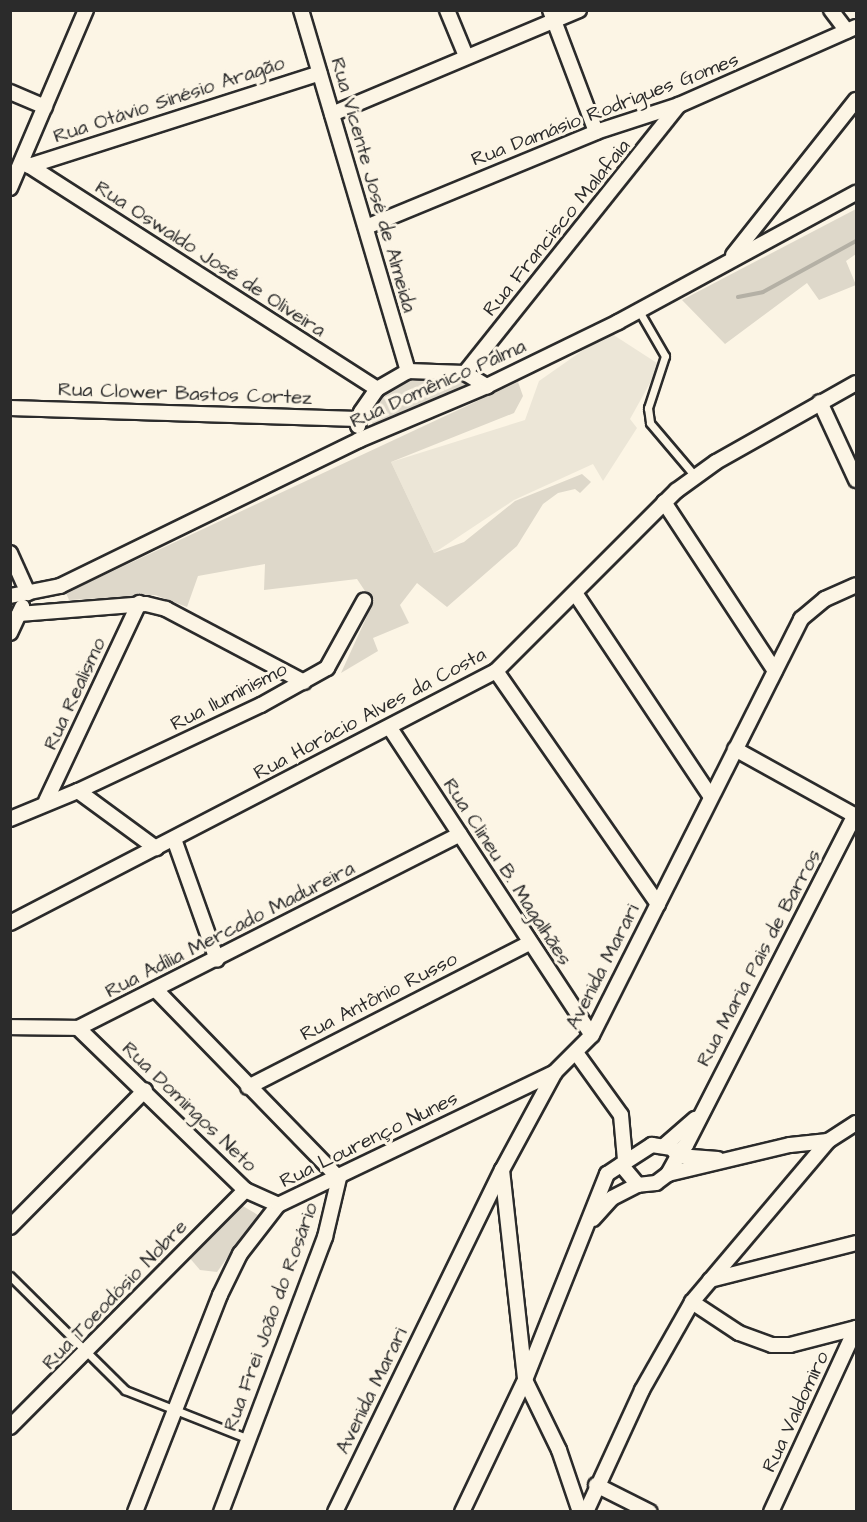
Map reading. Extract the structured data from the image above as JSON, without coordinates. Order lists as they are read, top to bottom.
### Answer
{
  "streets": {
    "street": [
      "Rua Otávio Sinésio Aragão",
      "Rua Damásio Rodrigues Gomes",
      "Rua Vicente José de Almeida",
      "Rua Francisco Malafaia",
      "Rua Oswaldo José de Oliveira",
      "Rua Domênico Palma",
      "Rua Clower Bastos Cortez",
      "Rua Realismo",
      "Rua Iluminismo",
      "Rua Horácio Alves da Costa",
      "Rua Clineu B. Magalhães",
      "Rua Adília Mercado Madureira",
      "Rua Maria Pais de Barros",
      "Avenida Marari",
      "Rua Antônio Russo",
      "Rua Domingos Neto",
      "Rua Lourenço Nunes",
      "Rua Toeodósio Nobre",
      "Rua Frei João do Rosário",
      "Rua Valdomiro"
    ]
  },
  "crossings": [
    ["Rua Otávio Sinésio Aragão", "Rua Vicente José de Almeida"],
    ["Rua Otávio Sinésio Aragão", "Rua Oswaldo José de Oliveira"],
    ["Rua Damásio Rodrigues Gomes", "Rua Vicente José de Almeida"],
    ["Rua Damásio Rodrigues Gomes", "Rua Francisco Malafaia"],
    ["Rua Realismo", "Rua Iluminismo"],
    ["Rua Horácio Alves da Costa", "Rua Clineu B. Magalhães"],
    ["Rua Clineu B. Magalhães", "Rua Adília Mercado Madureira"],
    ["Rua Clineu B. Magalhães", "Avenida Marari"],
    ["Rua Clineu B. Magalhães", "Rua Antônio Russo"],
    ["Rua Adília Mercado Madureira", "Rua Domingos Neto"],
    ["Avenida Marari", "Rua Lourenço Nunes"],
    ["Rua Domingos Neto", "Rua Lourenço Nunes"],
    ["Rua Domingos Neto", "Rua Toeodósio Nobre"],
    ["Rua Lourenço Nunes", "Rua Frei João do Rosário"]
  ]
}
